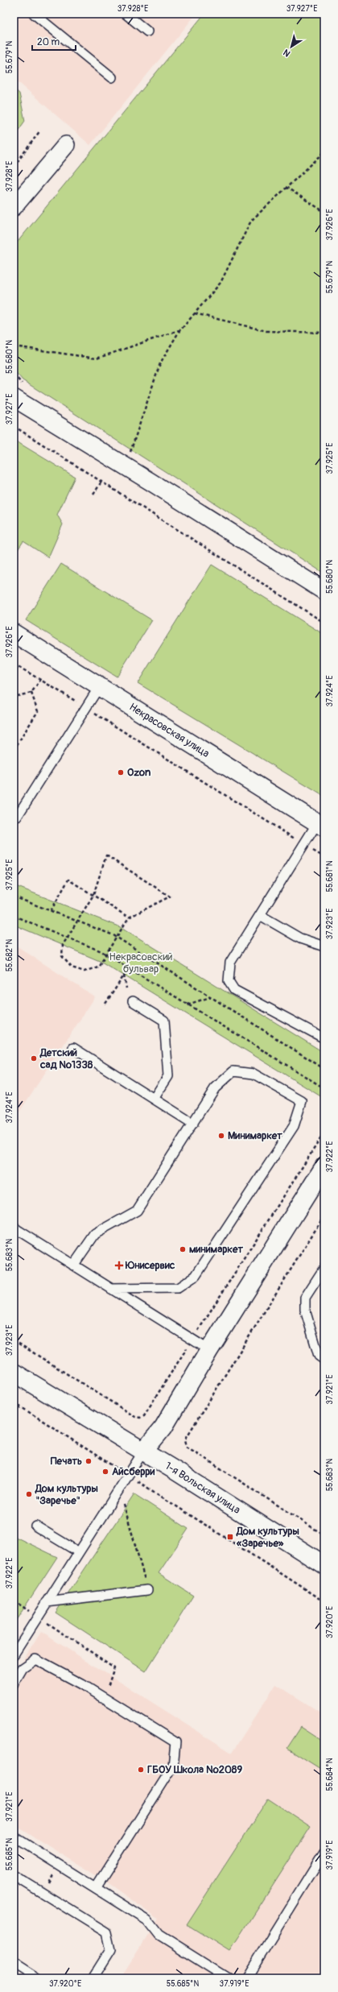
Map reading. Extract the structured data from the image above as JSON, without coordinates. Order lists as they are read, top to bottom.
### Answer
{
  "streets": {
    "street": ["Некрасовская улица", "1-я Вольская улица"]
  },
  "parks": ["Некрасовский бульвар"],
  "places": {
    "other": [
      "Ozon",
      "Детский сад №1338",
      "Минимаркет",
      "минимаркет",
      "Печать",
      "Айсберри",
      "Дом культуры \"Заречье\"",
      "ГБОУ Школа №2089"
    ],
    "health": ["Юнисервис"],
    "transit": ["Дом культуры «Заречье»"]
  },
  "scale_bar": "20 m",
  "north": "bottom left",
  "coordinates": [
    "37.928°E",
    "37.927°E",
    "55.679°N",
    "37.926°E",
    "55.680°N",
    "37.925°E",
    "37.924°E",
    "55.681°N",
    "37.923°E",
    "55.682°N",
    "37.922°E",
    "55.683°N",
    "37.921°E",
    "37.920°E",
    "55.684°N",
    "55.685°N",
    "37.919°E"
  ]
}
